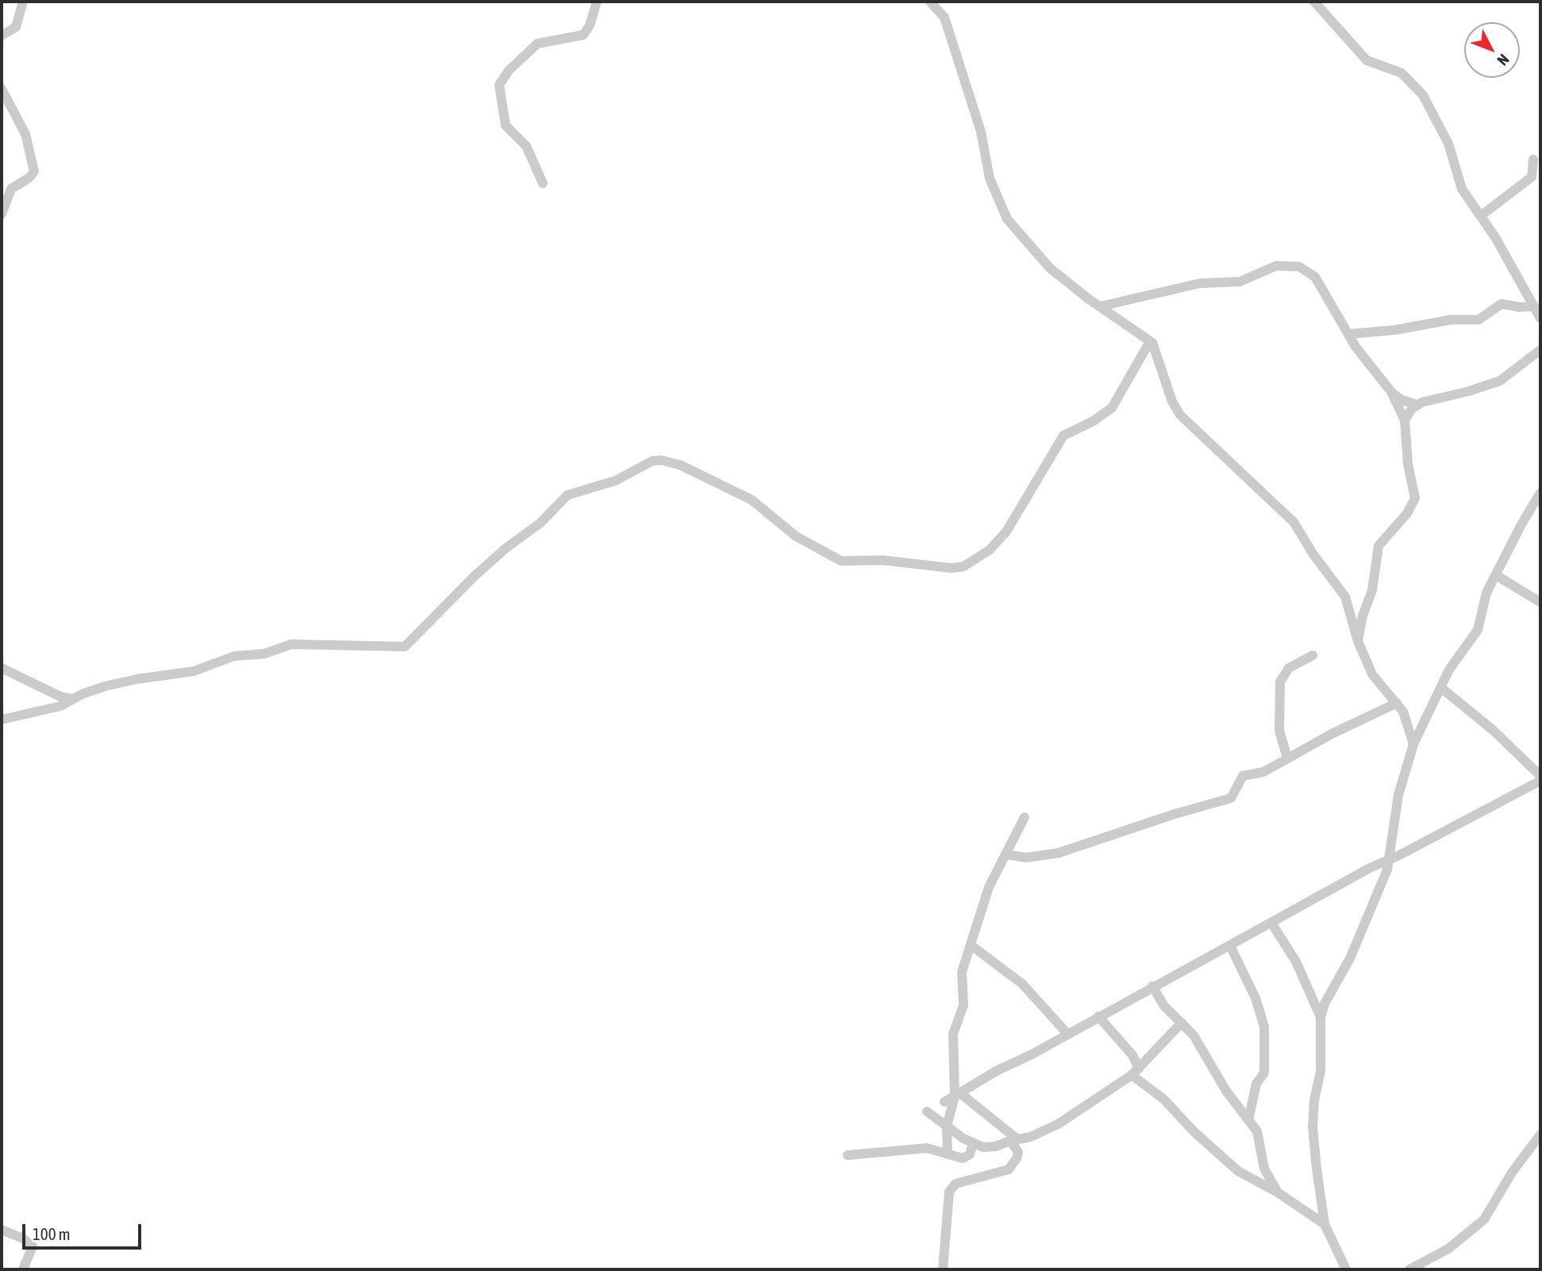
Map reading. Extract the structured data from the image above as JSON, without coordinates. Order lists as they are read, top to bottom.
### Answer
{
  "scale_bar": "100 m",
  "north": "bottom right"
}
